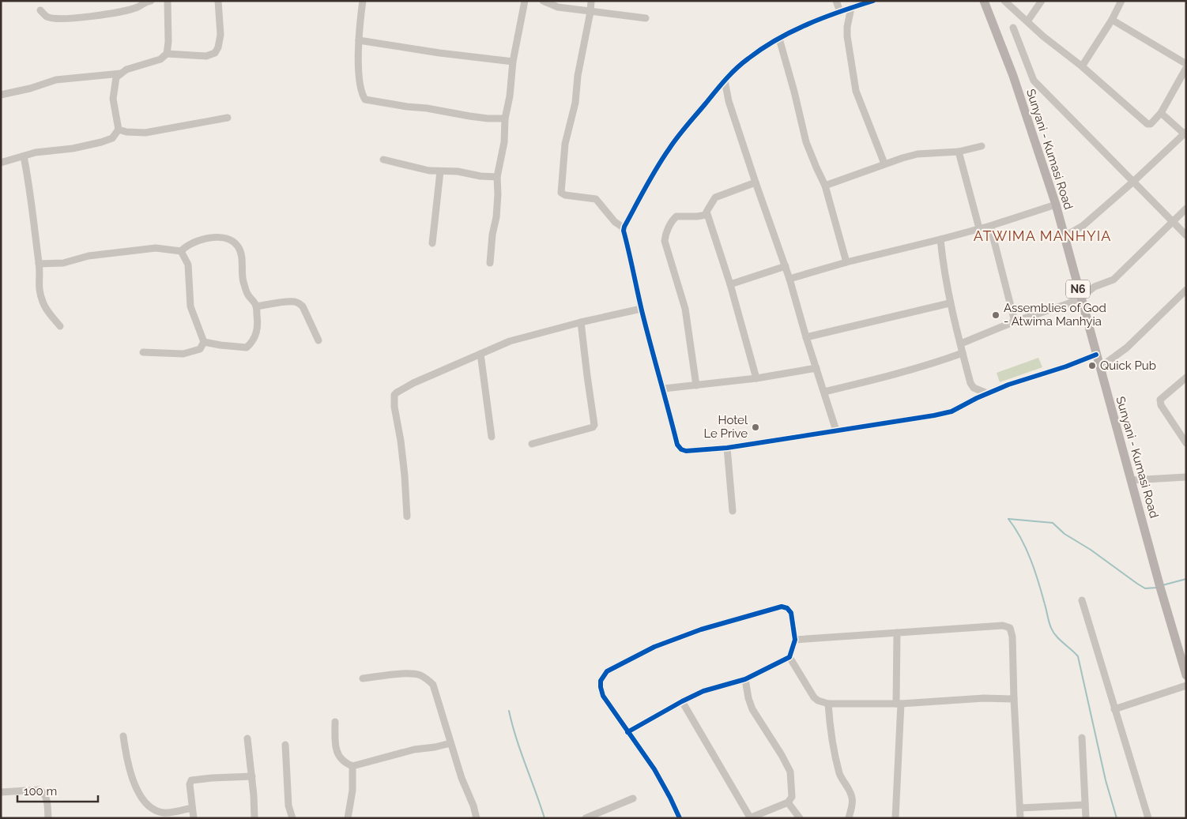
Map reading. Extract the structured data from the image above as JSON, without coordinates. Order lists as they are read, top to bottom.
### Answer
{
  "streets": {
    "main road": ["Sunyani - Kumasi Road", "N6"]
  },
  "districts": ["ATWIMA MANHYIA"],
  "places": ["Assemblies of God - Atwima Manhyia", "Quick Pub", "Hotel Le Prive"],
  "scale_bar": "100 m"
}
